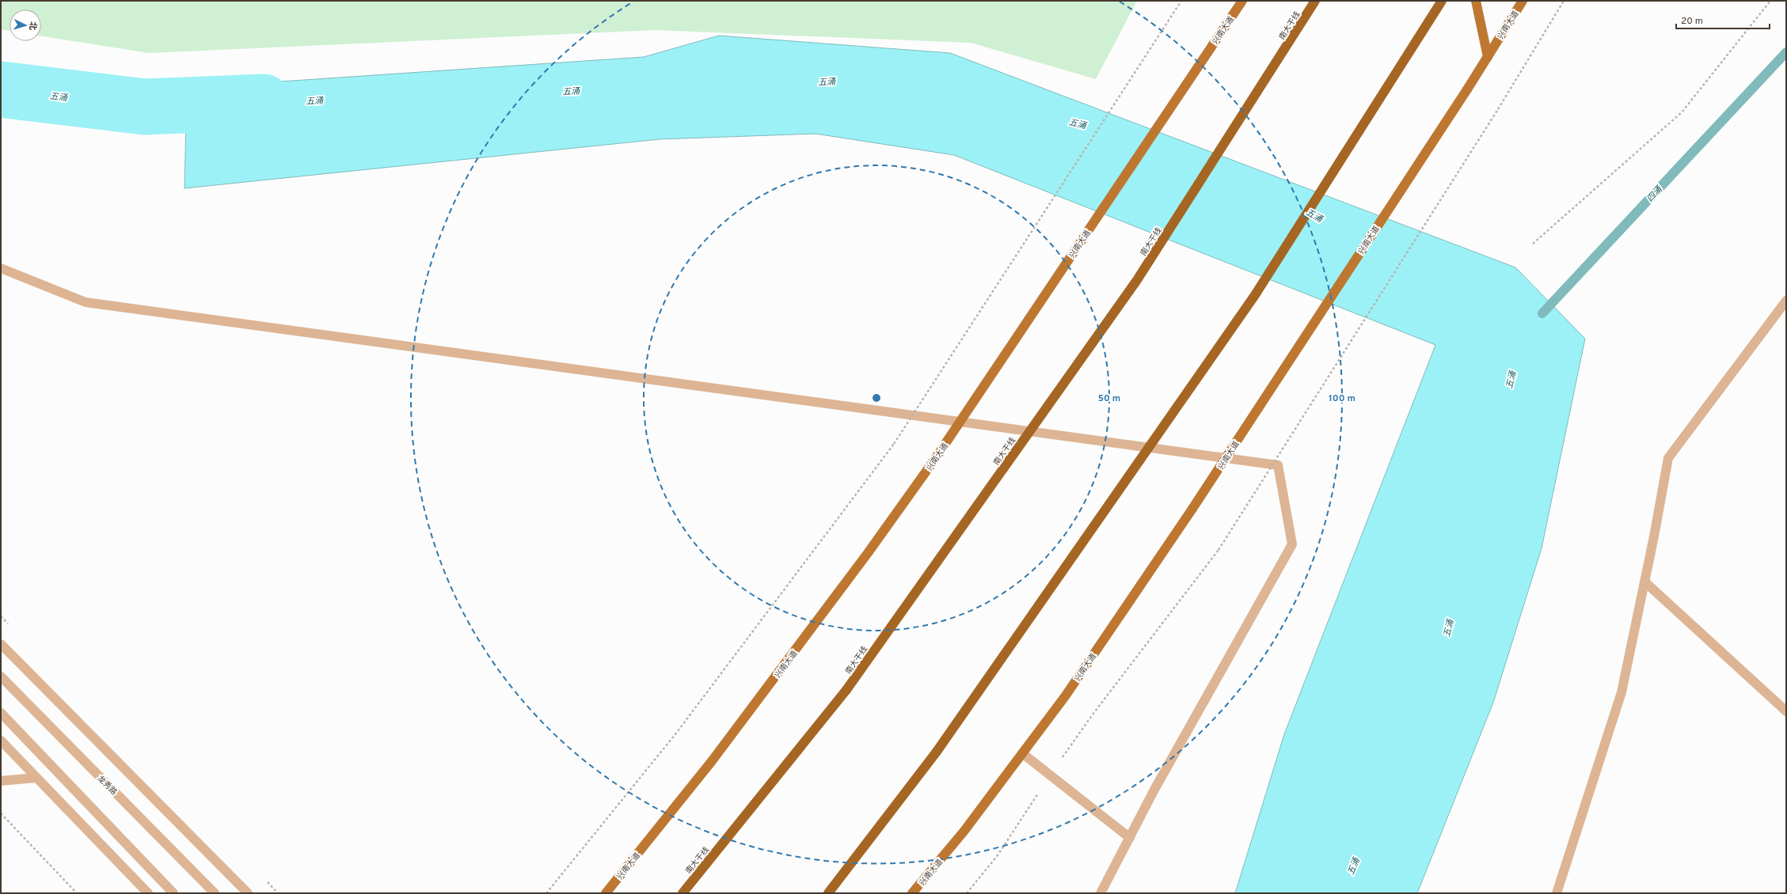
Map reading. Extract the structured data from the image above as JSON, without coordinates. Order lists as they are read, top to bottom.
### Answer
{
  "streets": {
    "highway": ["南大干线"],
    "main road": ["兴南大道"],
    "street": ["龙秀路"]
  },
  "water": ["五涌", "四涌"],
  "scale_bar": "20 m",
  "north": "right",
  "rings": ["50 m", "100 m"]
}
